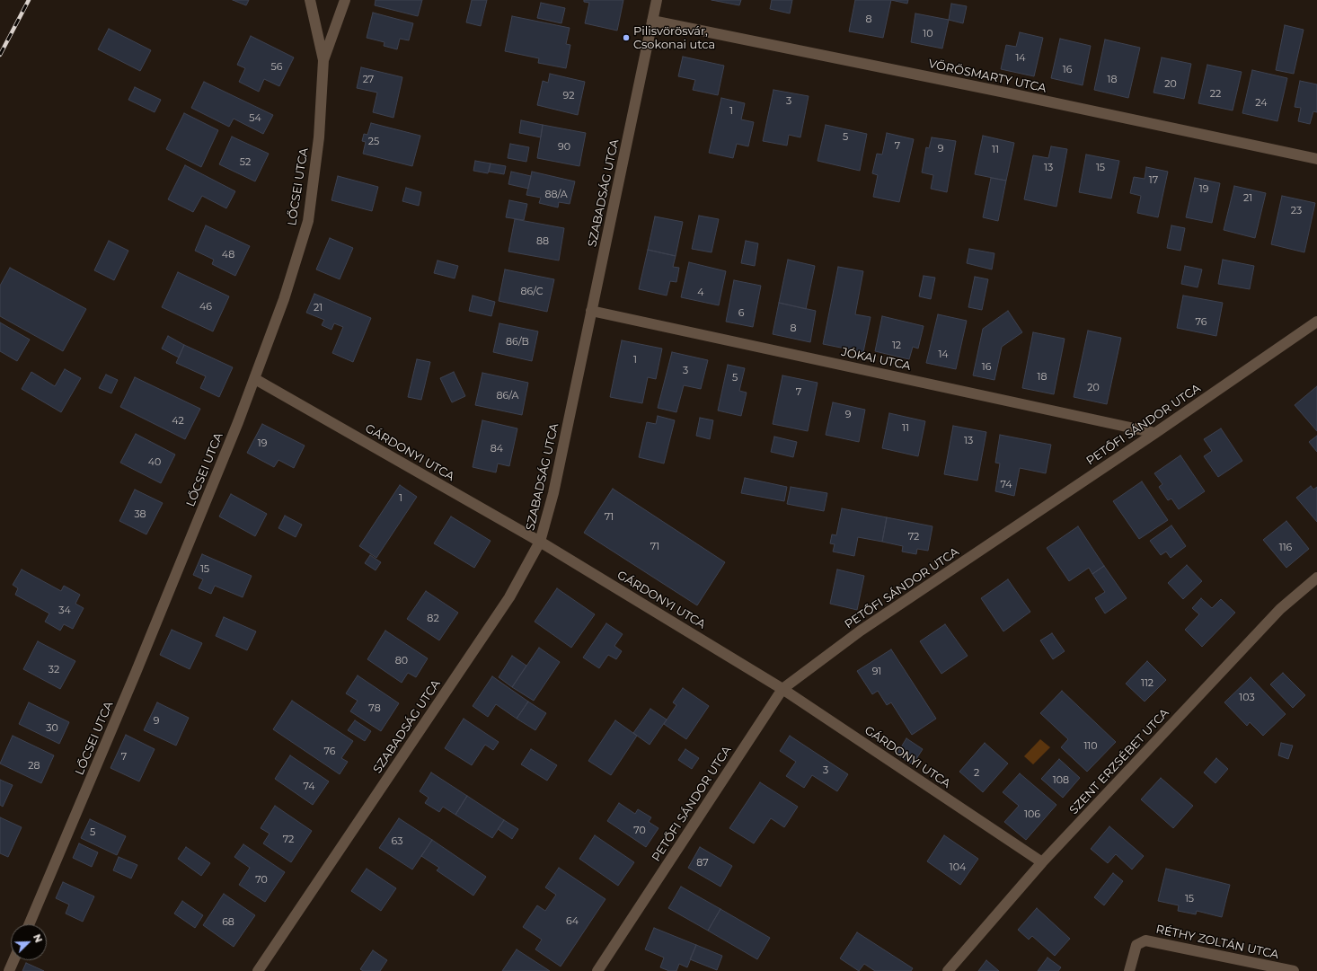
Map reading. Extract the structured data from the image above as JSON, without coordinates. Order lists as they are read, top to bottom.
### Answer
{
  "streets": {
    "street": [
      "VÖRÖSMARTY UTCA",
      "LŐCSEI UTCA",
      "SZABADSÁG UTCA",
      "JÓKAI UTCA",
      "PETŐFI SÁNDOR UTCA",
      "GÁRDONYI UTCA",
      "SZENT ERZSÉBET UTCA",
      "RÉTHY ZOLTÁN UTCA"
    ]
  },
  "crossings": [
    ["VÖRÖSMARTY UTCA", "SZABADSÁG UTCA"],
    ["LŐCSEI UTCA", "GÁRDONYI UTCA"],
    ["SZABADSÁG UTCA", "JÓKAI UTCA"],
    ["SZABADSÁG UTCA", "GÁRDONYI UTCA"],
    ["JÓKAI UTCA", "PETŐFI SÁNDOR UTCA"],
    ["PETŐFI SÁNDOR UTCA", "GÁRDONYI UTCA"],
    ["GÁRDONYI UTCA", "SZENT ERZSÉBET UTCA"]
  ],
  "places": ["Pilisvörösvár, Csokonai utca"],
  "house_numbers": [
    "8",
    "10",
    "14",
    "56",
    "16",
    "27",
    "18",
    "20",
    "22",
    "92",
    "3",
    "24",
    "1",
    "54",
    "5",
    "25",
    "7",
    "90",
    "9",
    "11",
    "52",
    "13",
    "15",
    "17",
    "19",
    "88/A",
    "21",
    "23",
    "88",
    "48",
    "86/C",
    "4",
    "46",
    "21",
    "6",
    "76",
    "8",
    "86/B",
    "12",
    "14",
    "1",
    "16",
    "3",
    "18",
    "5",
    "20",
    "7",
    "86/A",
    "9",
    "42",
    "11",
    "13",
    "19",
    "84",
    "40",
    "74",
    "1",
    "38",
    "71",
    "72",
    "71",
    "116",
    "15",
    "34",
    "82",
    "80",
    "32",
    "91",
    "112",
    "103",
    "78",
    "9",
    "30",
    "110",
    "76",
    "7",
    "28",
    "3",
    "2",
    "108",
    "74",
    "106",
    "70",
    "5",
    "72",
    "63",
    "87",
    "104",
    "70",
    "15",
    "64",
    "68"
  ],
  "north": "top right"
}
